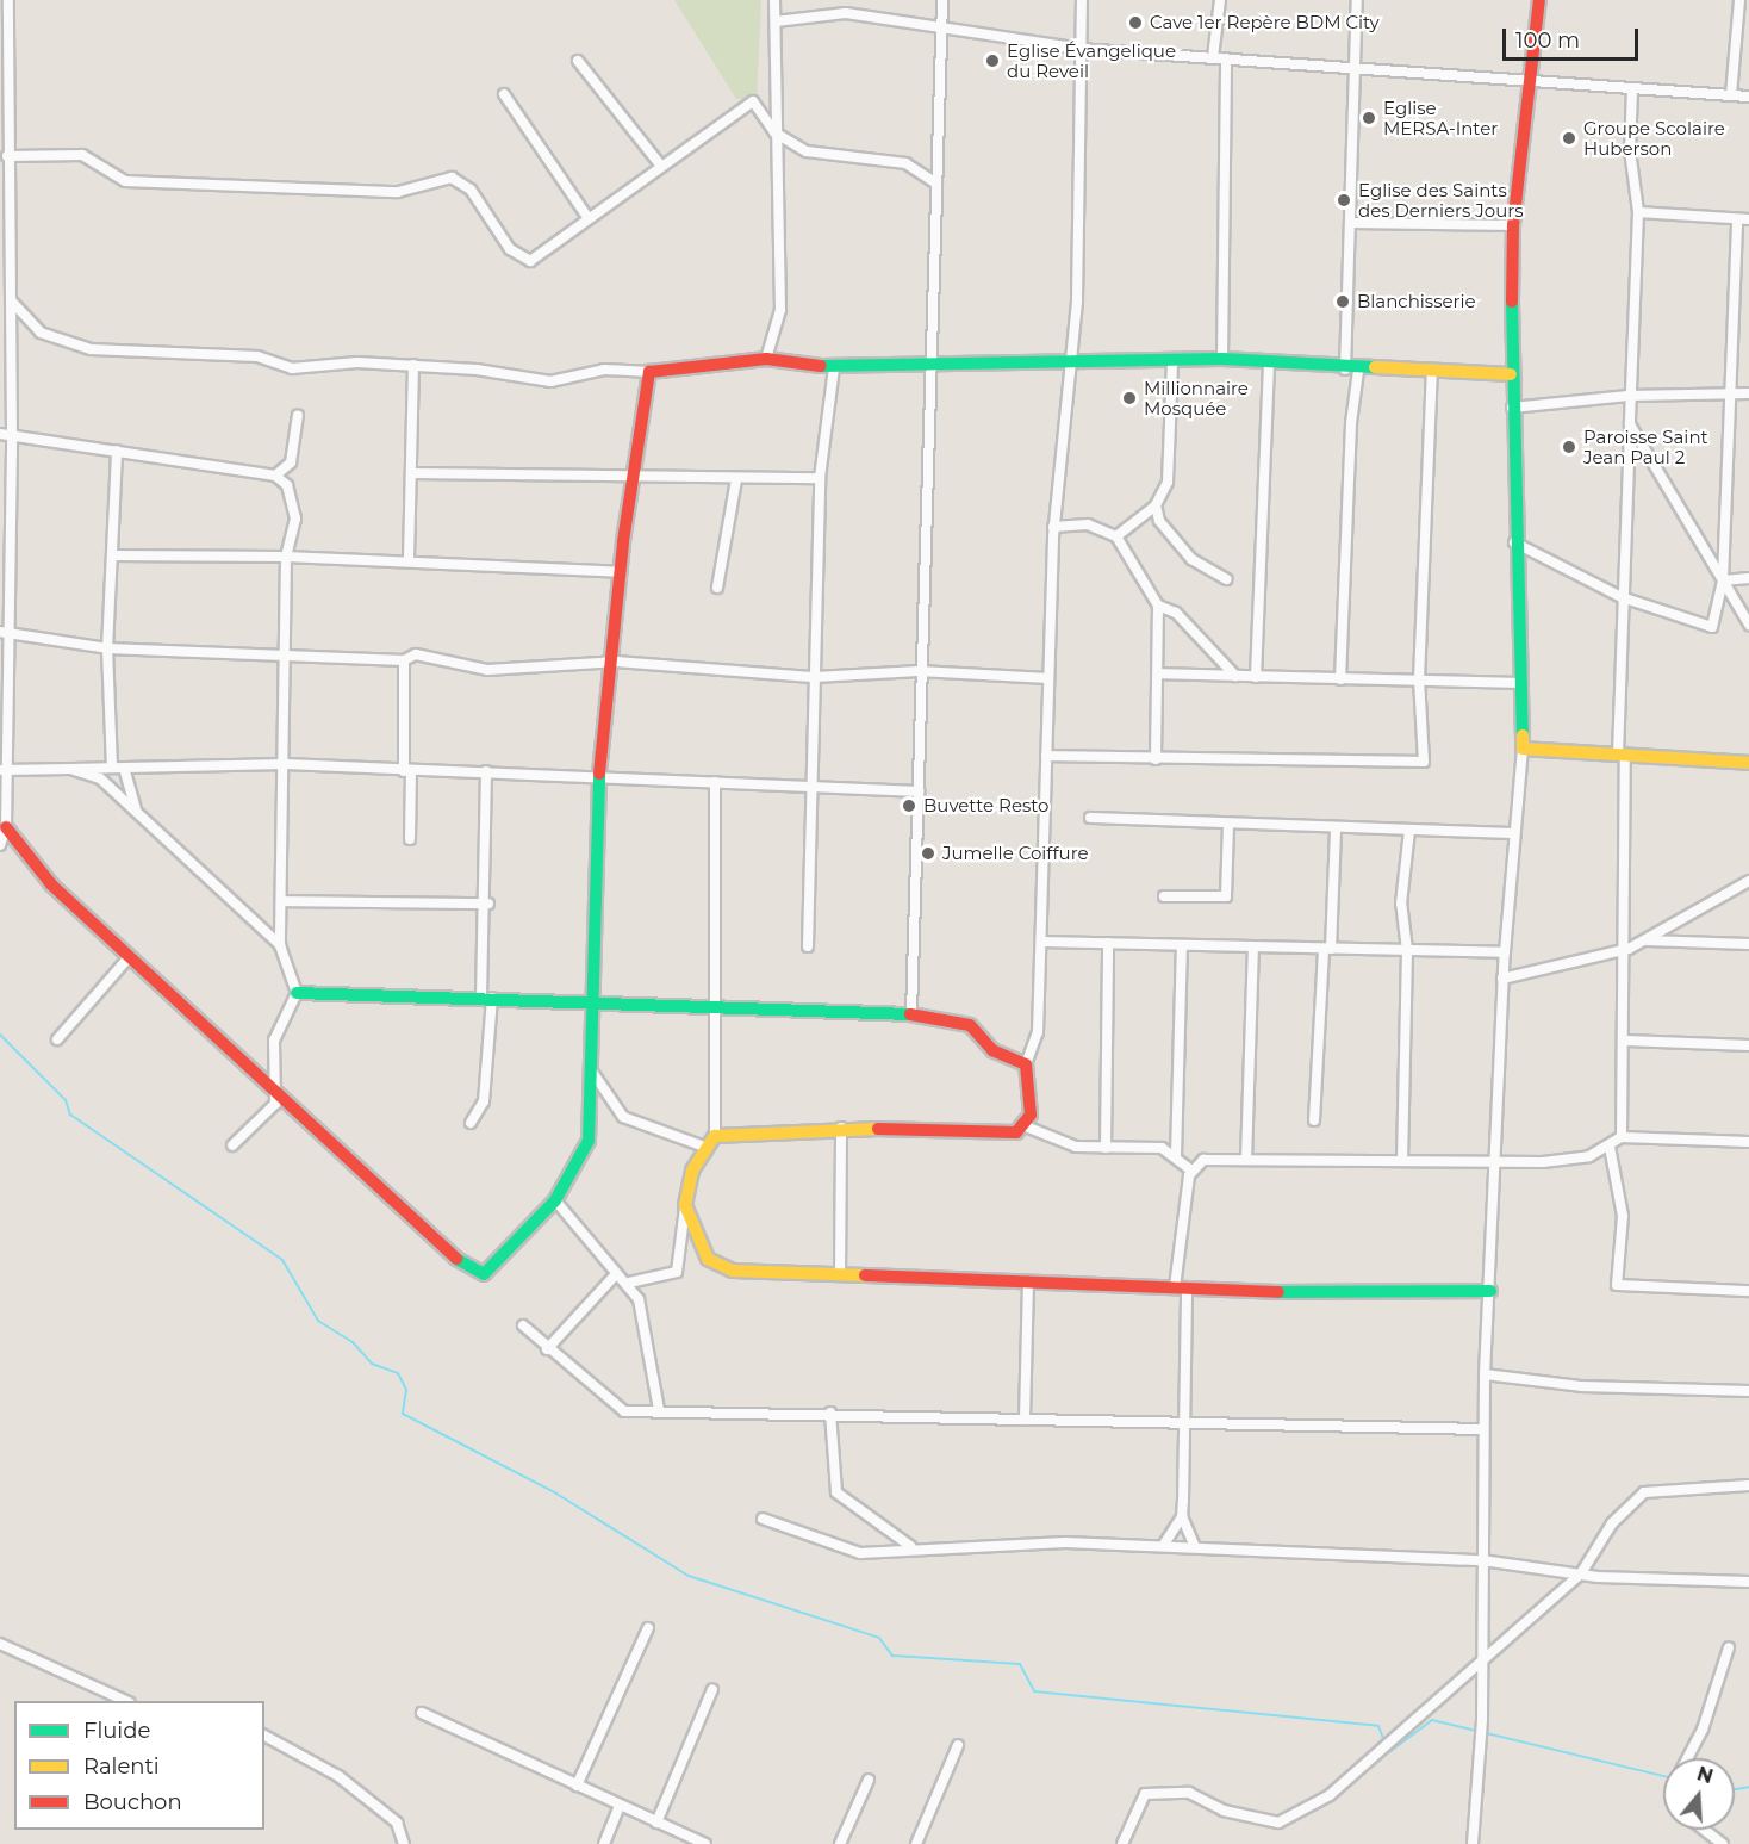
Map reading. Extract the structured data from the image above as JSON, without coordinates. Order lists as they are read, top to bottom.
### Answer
{
  "places": [
    "Cave 1er Repère BDM City",
    "Eglise Évangelique du Reveil",
    "Eglise MERSA-Inter",
    "Groupe Scolaire Huberson",
    "Eglise des Saints des Derniers Jours",
    "Blanchisserie",
    "Millionnaire Mosquée",
    "Paroisse Saint Jean Paul 2",
    "Buvette Resto",
    "Jumelle Coiffure"
  ],
  "legend": ["Fluide", "Ralenti", "Bouchon"],
  "scale_bar": "100 m",
  "north": "top"
}
